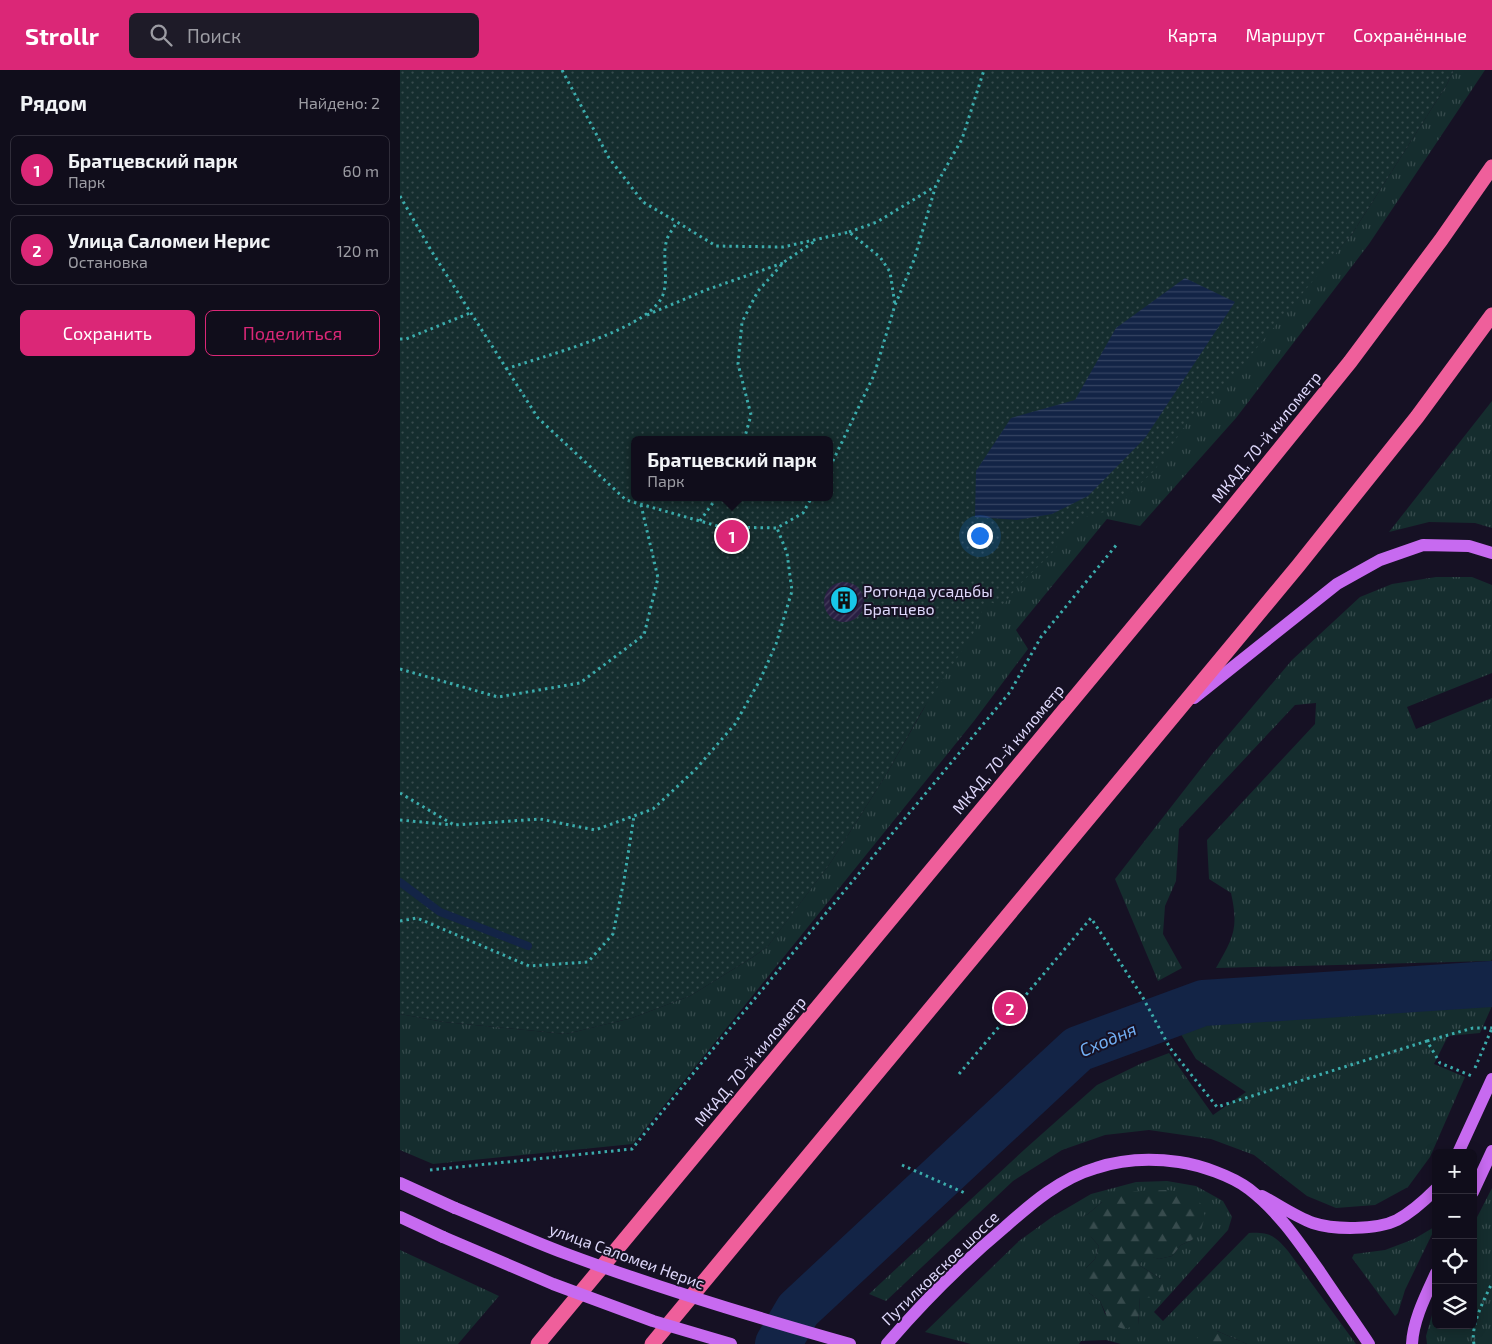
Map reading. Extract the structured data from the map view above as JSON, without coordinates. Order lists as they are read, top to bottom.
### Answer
{
  "streets": {
    "highway": ["МКАД, 70-й километр"],
    "main road": ["улица Саломеи Нерис", "Путилковское шоссе"]
  },
  "water": ["Сходня"],
  "places": {
    "building": ["Ротонда усадьбы Братцево"]
  },
  "page": {
    "header": "Strollr",
    "search": "Поиск",
    "nav": ["Карта", "Маршрут", "Сохранённые"],
    "heading": ["Рядом", "Найдено: 2"],
    "list": [
      {
        "mark": "1",
        "name": "Братцевский парк",
        "note": "Парк",
        "value": "60 m"
      },
      {
        "mark": "2",
        "name": "Улица Саломеи Нерис",
        "note": "Остановка",
        "value": "120 m"
      }
    ],
    "buttons": ["Сохранить", "Поделиться"],
    "popup": ["Братцевский парк", "Парк"],
    "pins": ["1", "2"],
    "map_buttons": ["+", "−"]
  }
}
